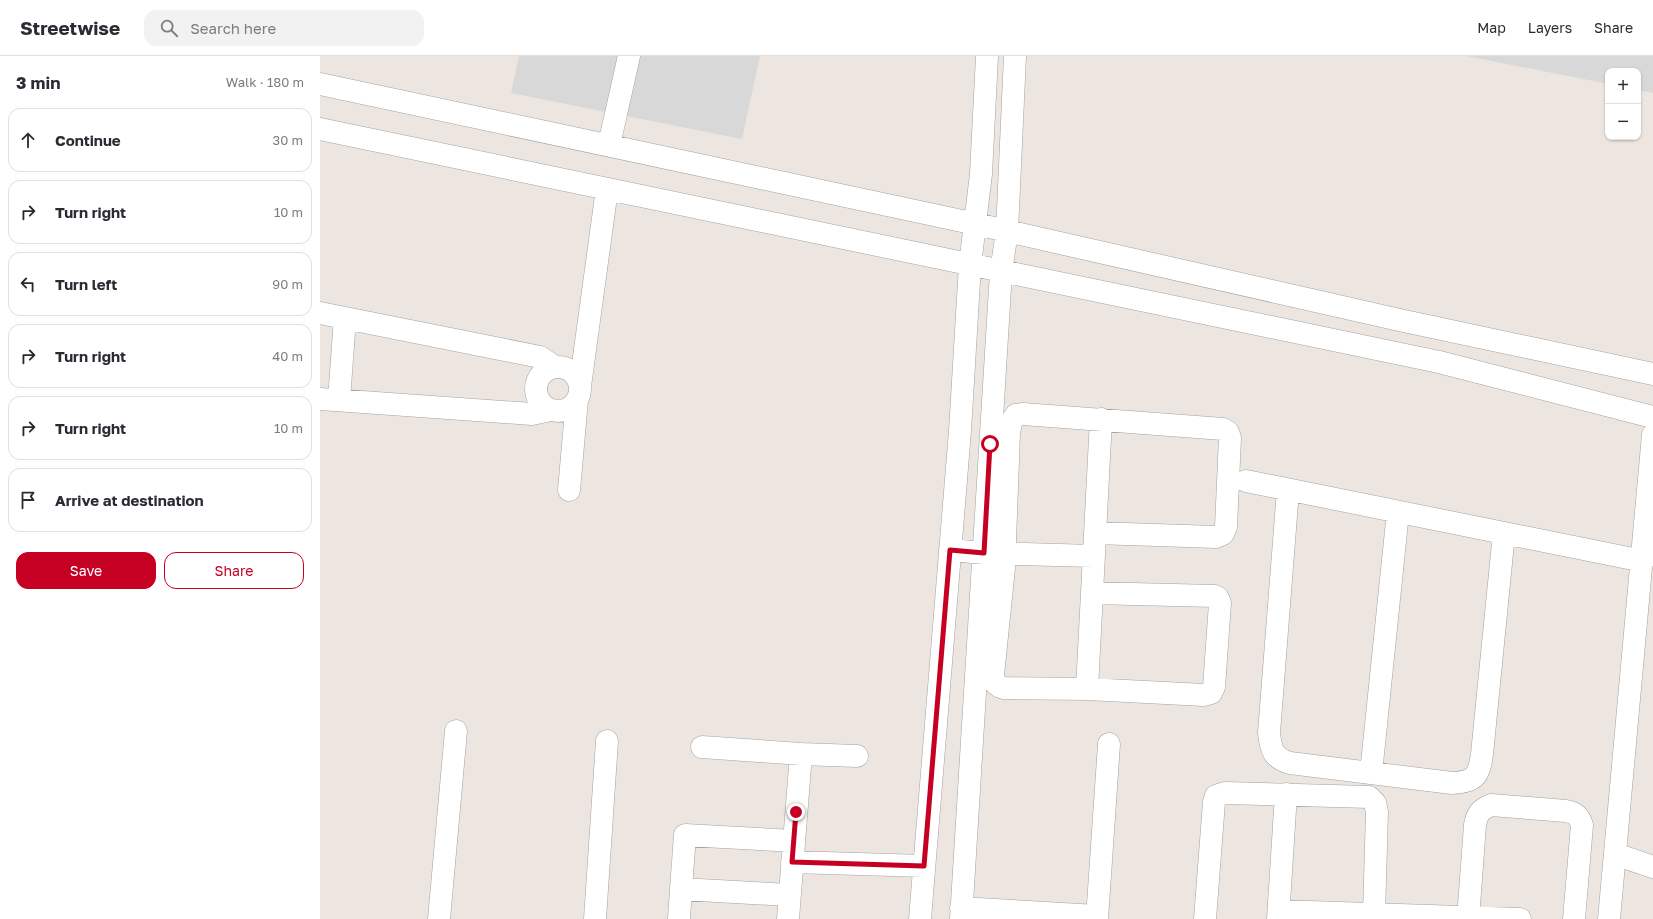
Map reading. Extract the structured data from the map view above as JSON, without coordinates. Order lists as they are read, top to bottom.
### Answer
{
  "page": {
    "header": "Streetwise",
    "search": "Search here",
    "nav": ["Map", "Layers", "Share"],
    "heading": ["3 min", "Walk · 180 m"],
    "map_buttons": ["+", "−"],
    "list": [
      ["Continue", "30 m"],
      ["Turn right", "10 m"],
      ["Turn left", "90 m"],
      ["Turn right", "40 m"],
      ["Turn right", "10 m"],
      "Arrive at destination"
    ],
    "buttons": ["Save", "Share"]
  }
}
